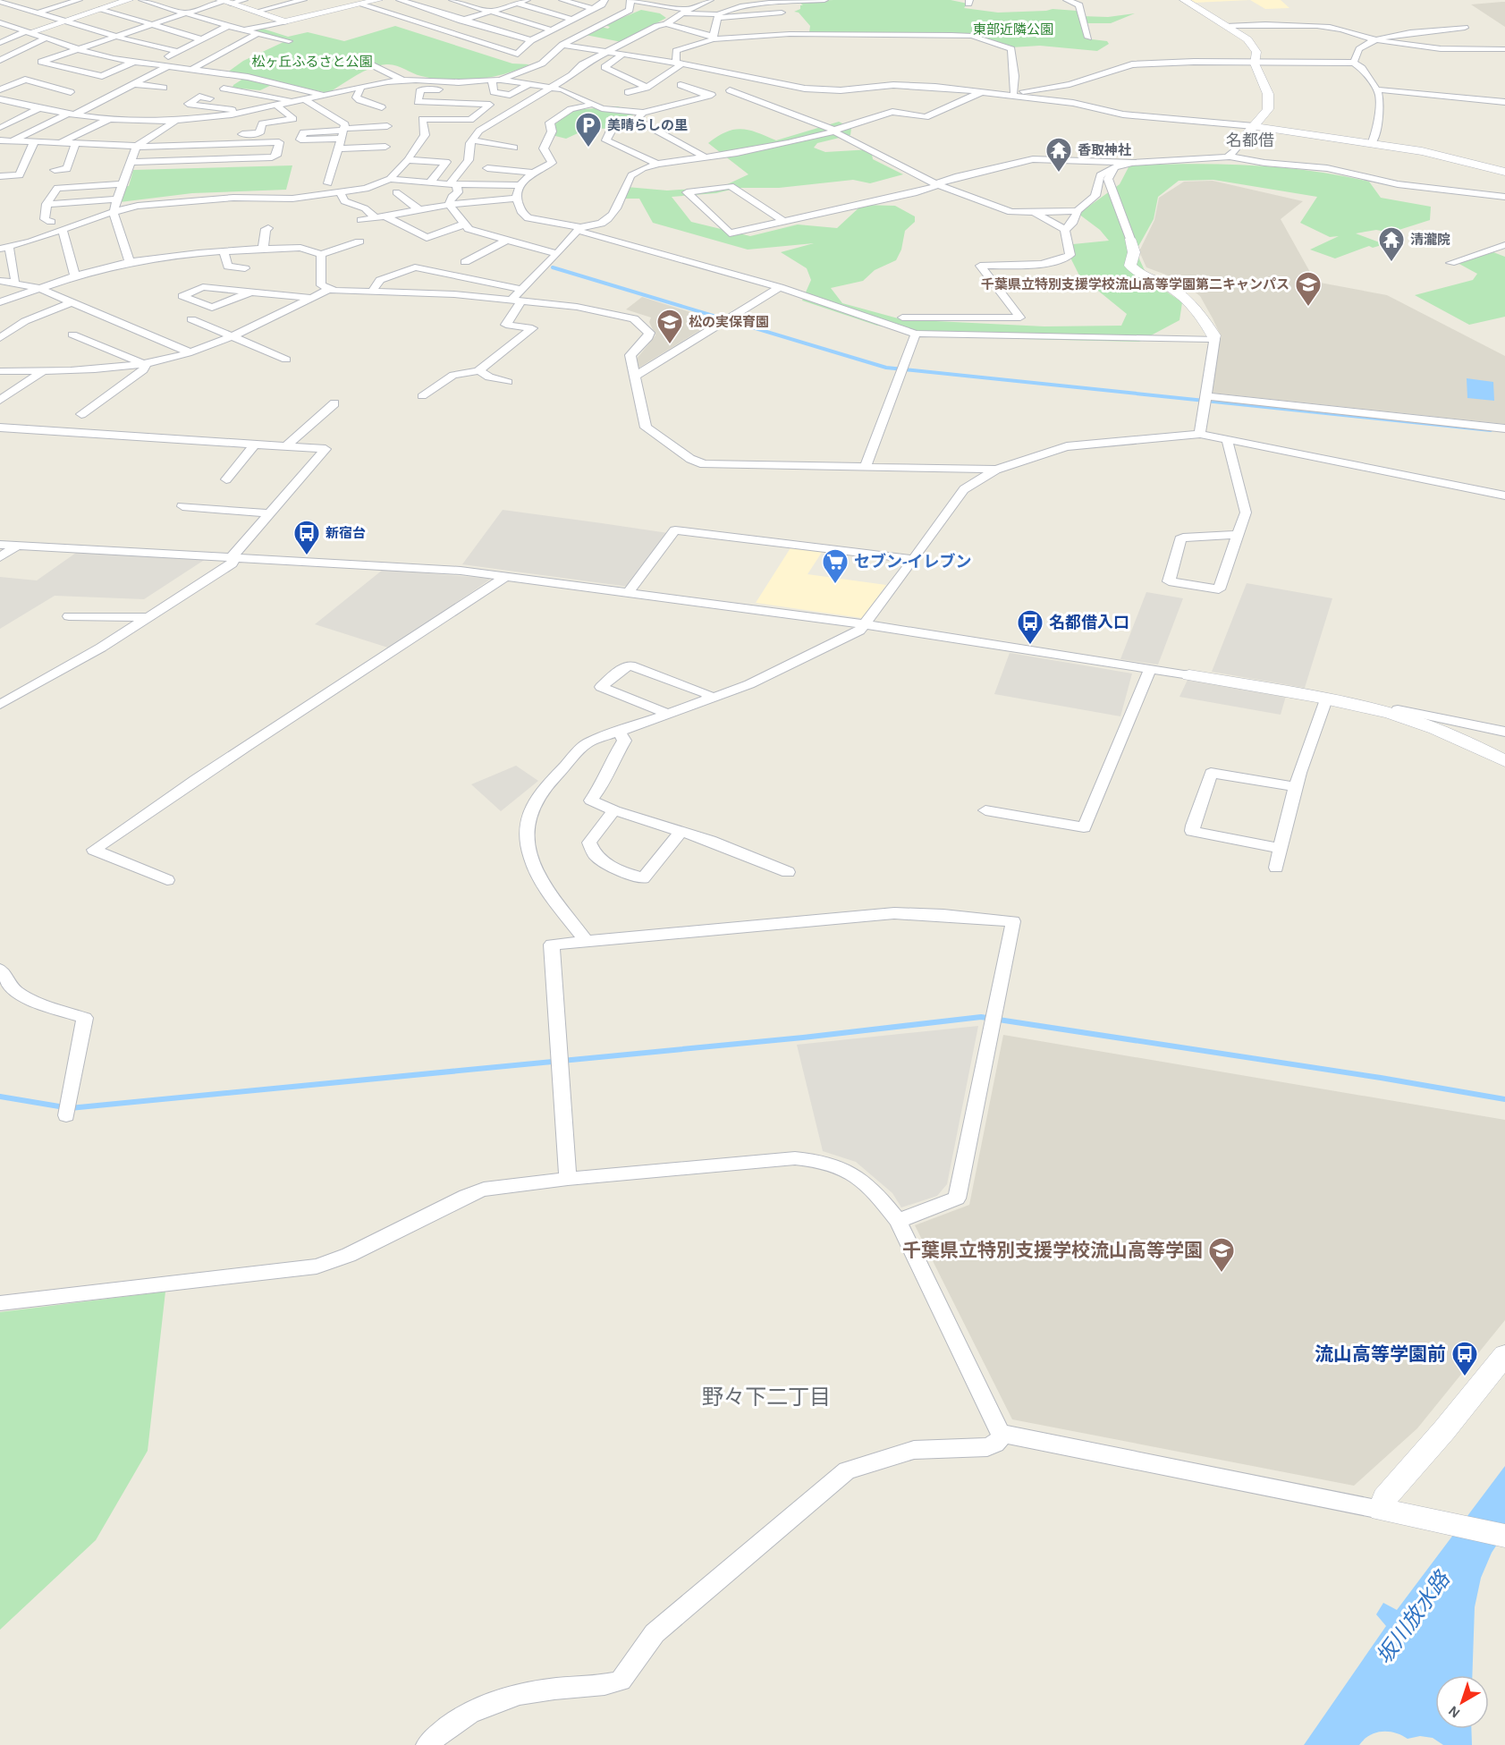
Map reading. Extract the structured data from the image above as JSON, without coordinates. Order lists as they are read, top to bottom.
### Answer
{
  "districts": ["名都借", "野々下二丁目"],
  "water": ["坂川放水路"],
  "parks": ["東部近隣公園", "松ヶ丘ふるさと公園"],
  "places": {
    "parking": ["美晴らしの里"],
    "temple": ["香取神社", "清瀧院"],
    "school or university": ["千葉県立特別支援学校流山高等学園第二キャンパス", "松の実保育園", "千葉県立特別支援学校流山高等学園"],
    "bus stop": ["新宿台", "名都借入口", "流山高等学園前"],
    "supermarket": ["セブン-イレブン"]
  },
  "north": "bottom left"
}
